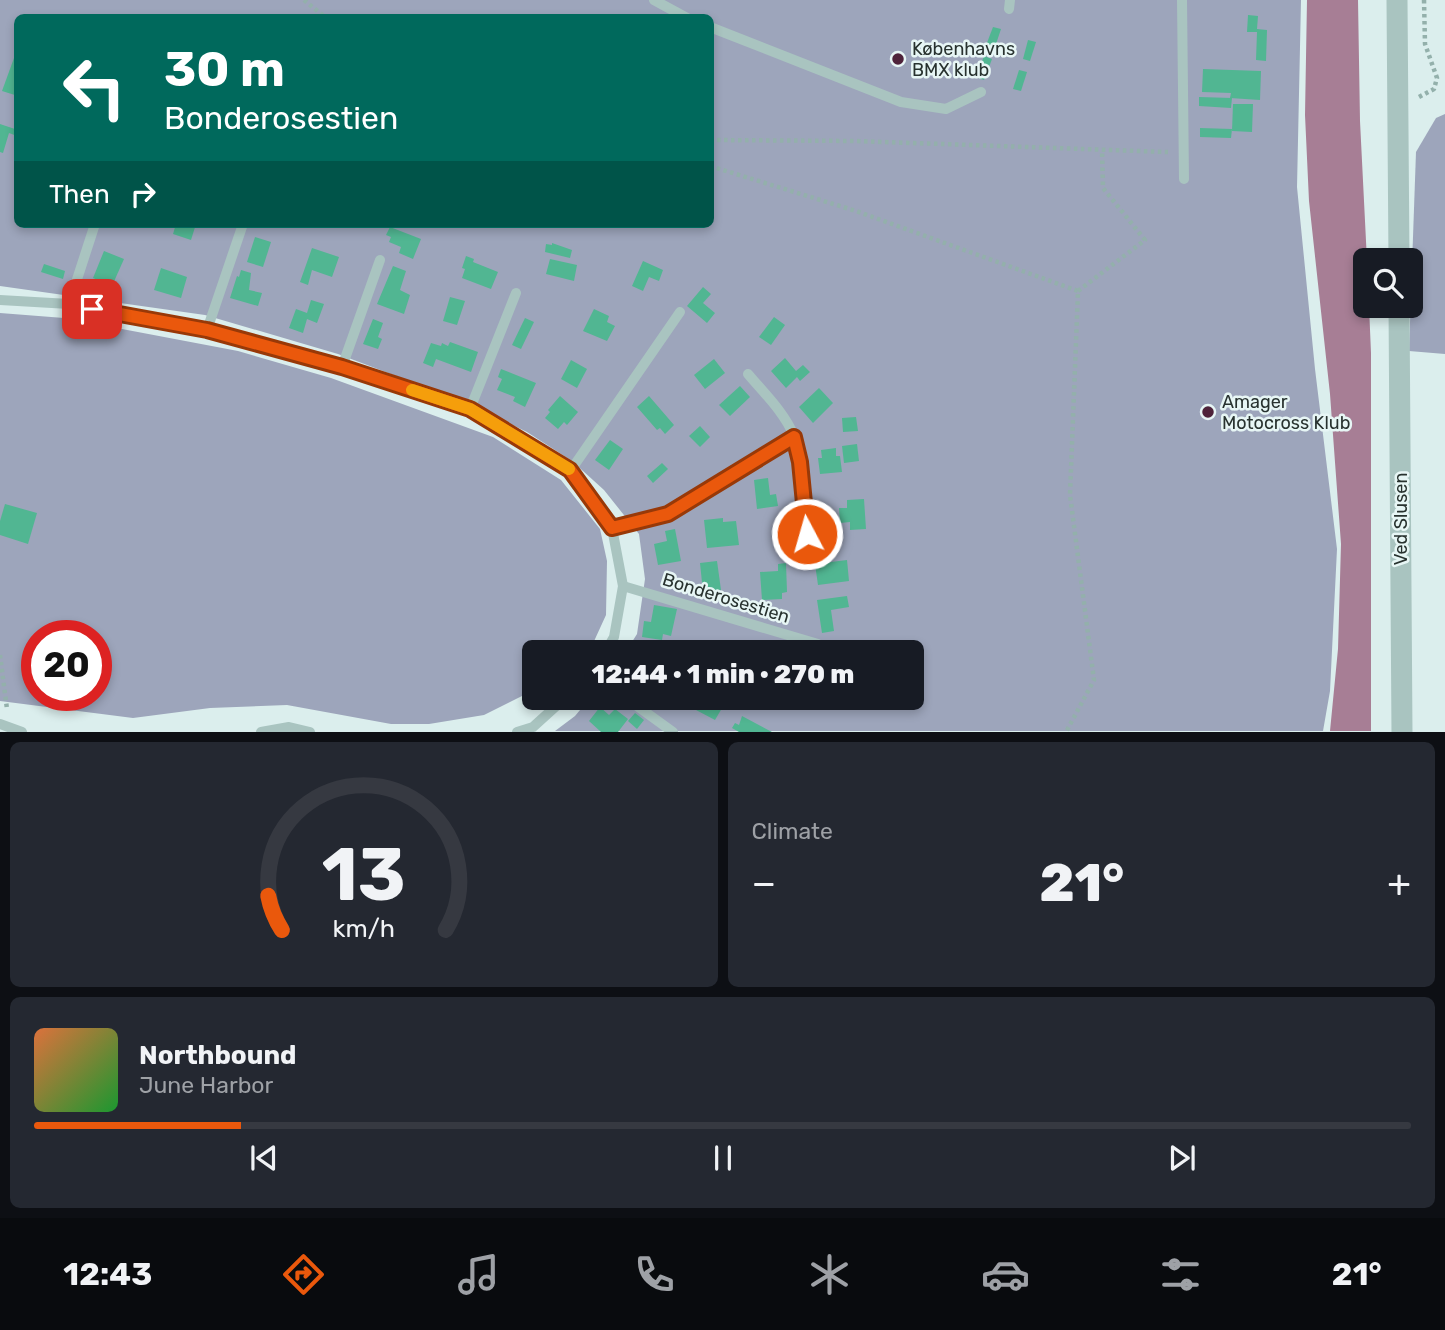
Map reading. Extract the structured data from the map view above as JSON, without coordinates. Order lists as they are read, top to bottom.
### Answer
{
  "streets": {
    "street": ["Ved Slusen"],
    "lane": ["Bonderosestien"]
  },
  "places": ["Københavns BMX klub", "Amager Motocross Klub"],
  "page": {
    "turn": ["30 m", "Bonderosestien"],
    "then": "Then",
    "limit": "20",
    "trip": "12:44 · 1 min · 270 m",
    "tile": "Climate",
    "heat": ["−", "21°", "+"],
    "song": ["Northbound", "June Harbor"],
    "tabs": ["12:43", "21°"],
    "gauge": ["13", "km/h"]
  }
}
